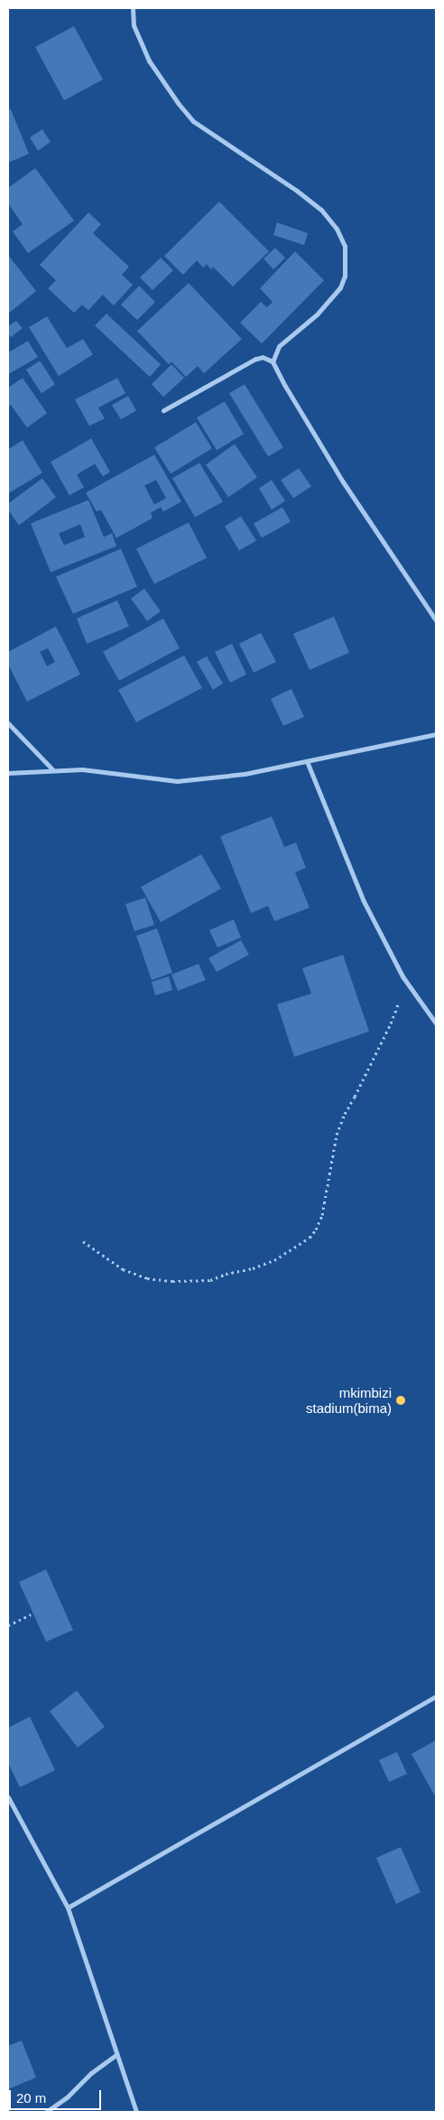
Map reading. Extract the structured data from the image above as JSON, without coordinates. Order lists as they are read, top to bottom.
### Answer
{
  "places": ["mkimbizi stadium(bima)"],
  "scale_bar": "20 m"
}
